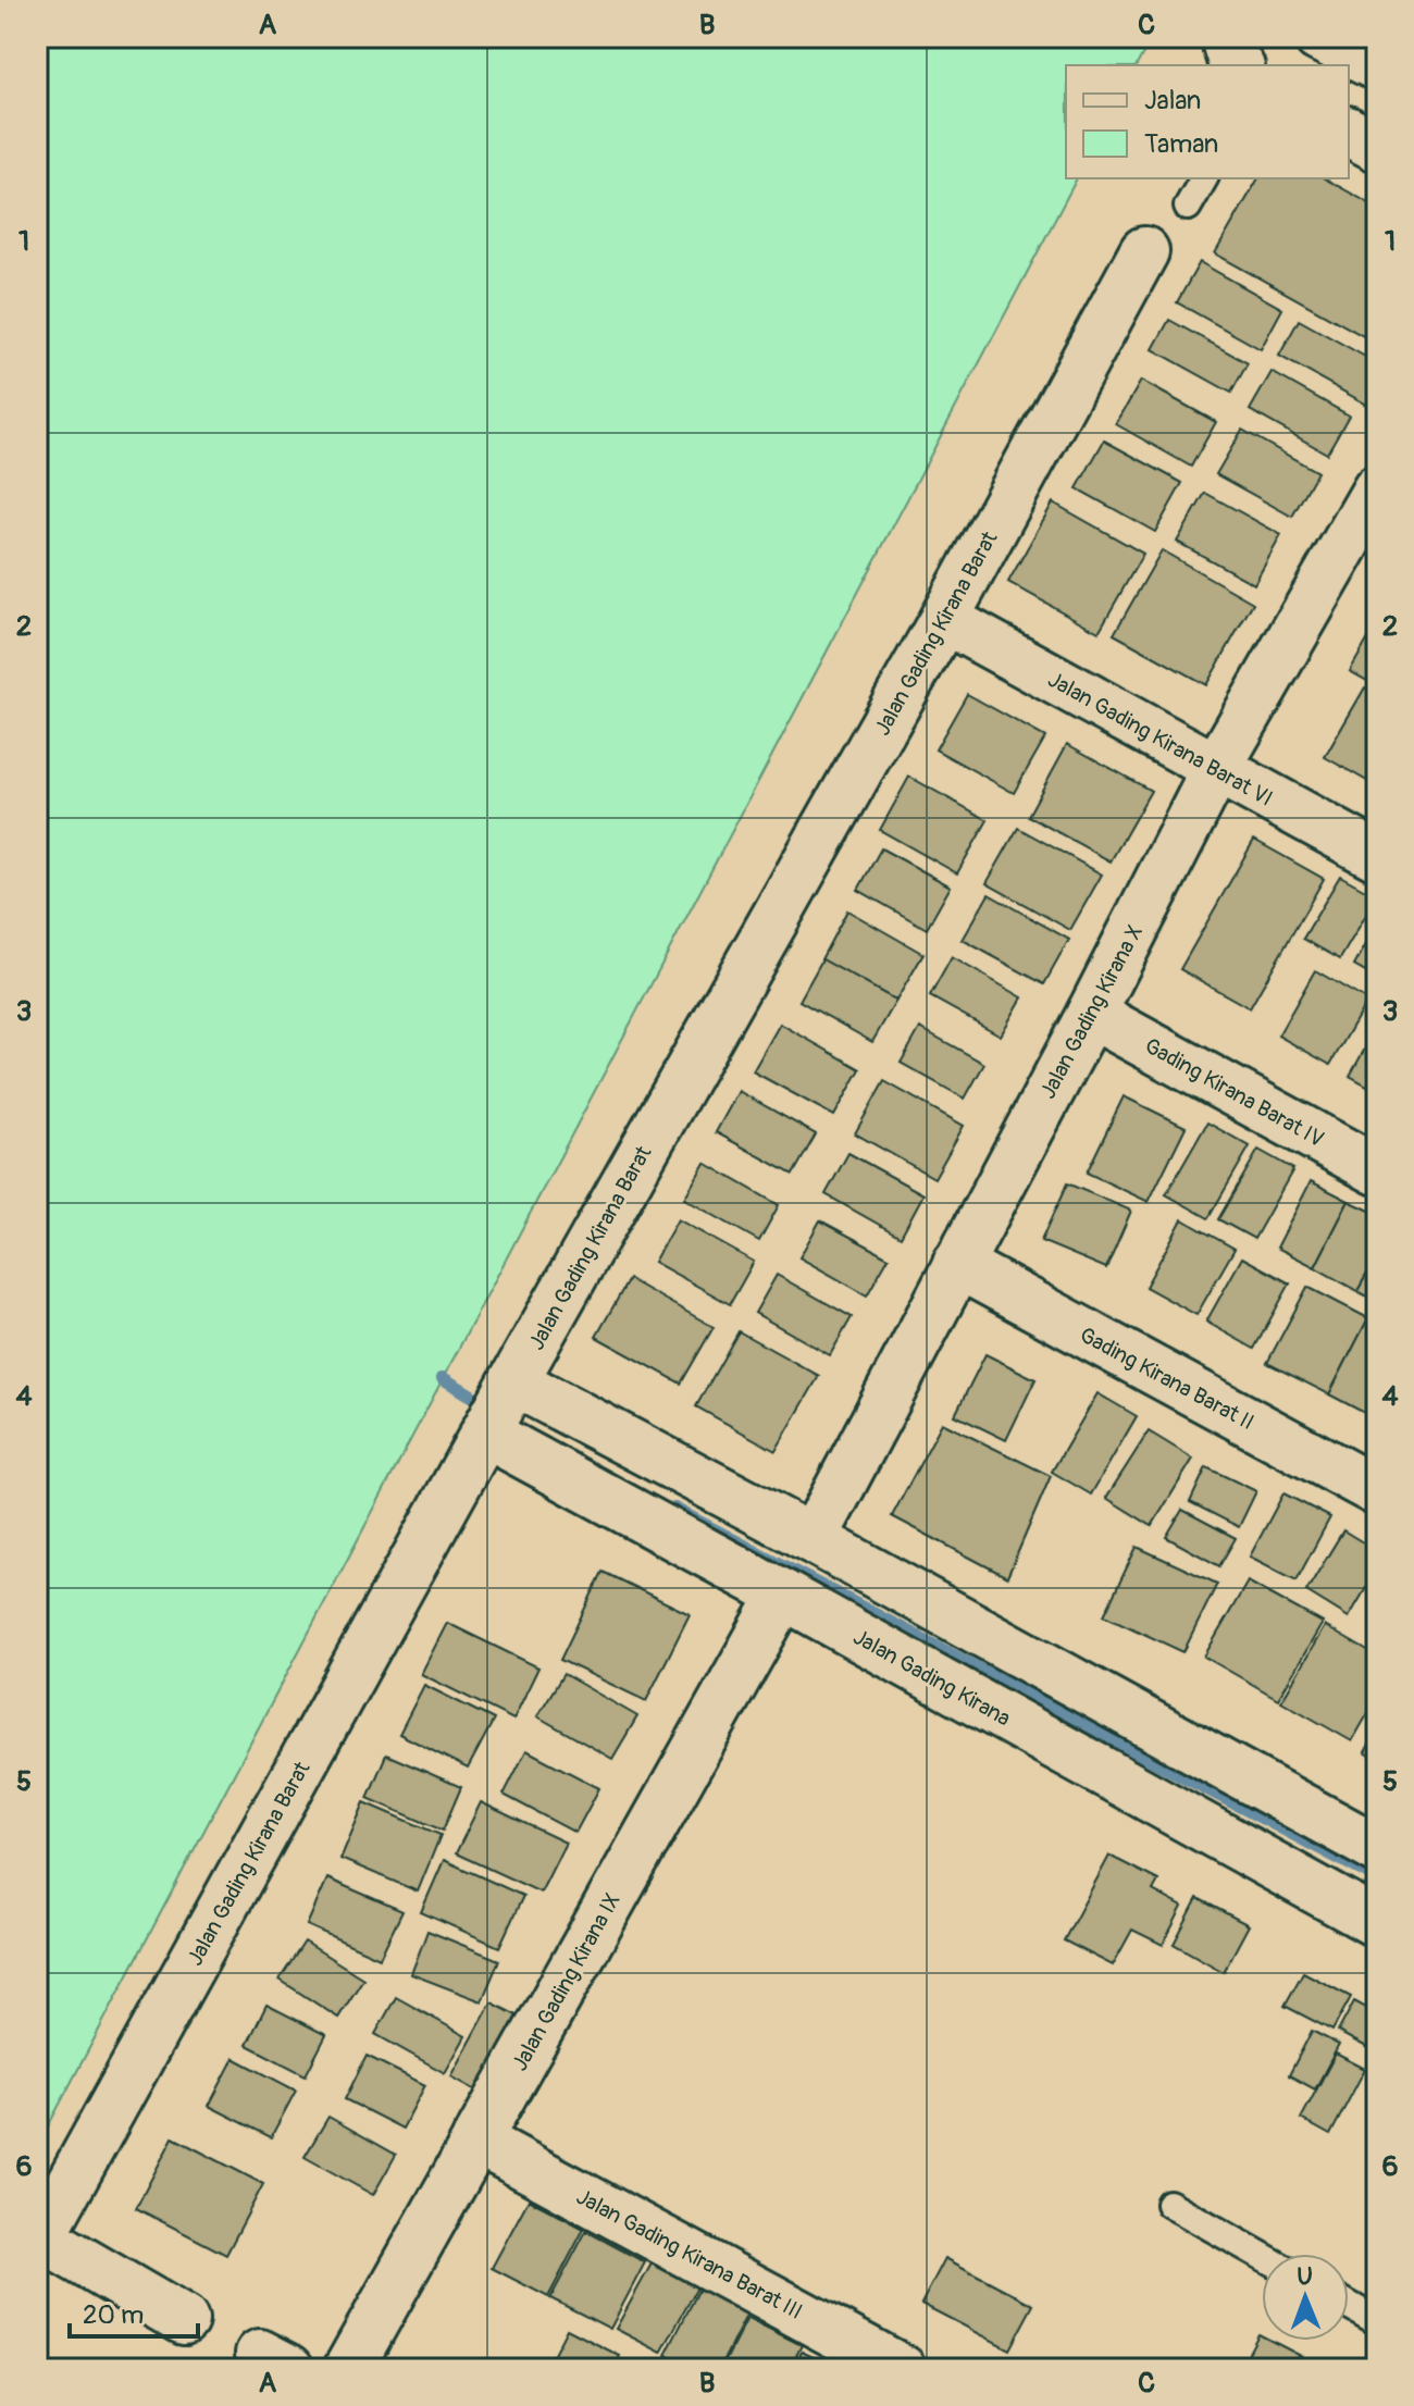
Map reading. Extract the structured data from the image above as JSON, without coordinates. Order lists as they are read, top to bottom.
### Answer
{
  "streets": {
    "street": [
      "Jalan Gading Kirana Barat",
      "Jalan Gading Kirana Barat VI",
      "Jalan Gading Kirana X",
      "Gading Kirana Barat IV",
      "Gading Kirana Barat II",
      "Jalan Gading Kirana",
      "Jalan Gading Kirana IX",
      "Jalan Gading Kirana Barat III"
    ]
  },
  "crossings": [
    ["Jalan Gading Kirana Barat", "Jalan Gading Kirana Barat VI"],
    ["Jalan Gading Kirana Barat", "Jalan Gading Kirana"],
    ["Jalan Gading Kirana Barat VI", "Jalan Gading Kirana X"],
    ["Jalan Gading Kirana X", "Gading Kirana Barat IV"],
    ["Jalan Gading Kirana X", "Gading Kirana Barat II"],
    ["Jalan Gading Kirana", "Jalan Gading Kirana IX"],
    ["Jalan Gading Kirana IX", "Jalan Gading Kirana Barat III"]
  ],
  "legend": ["Jalan", "Taman"],
  "scale_bar": "20 m",
  "north": "top",
  "grid": {
    "columns": ["A", "B", "C"],
    "rows": [
      "1",
      "2",
      "3",
      "4",
      "5",
      "6"
    ]
  }
}
